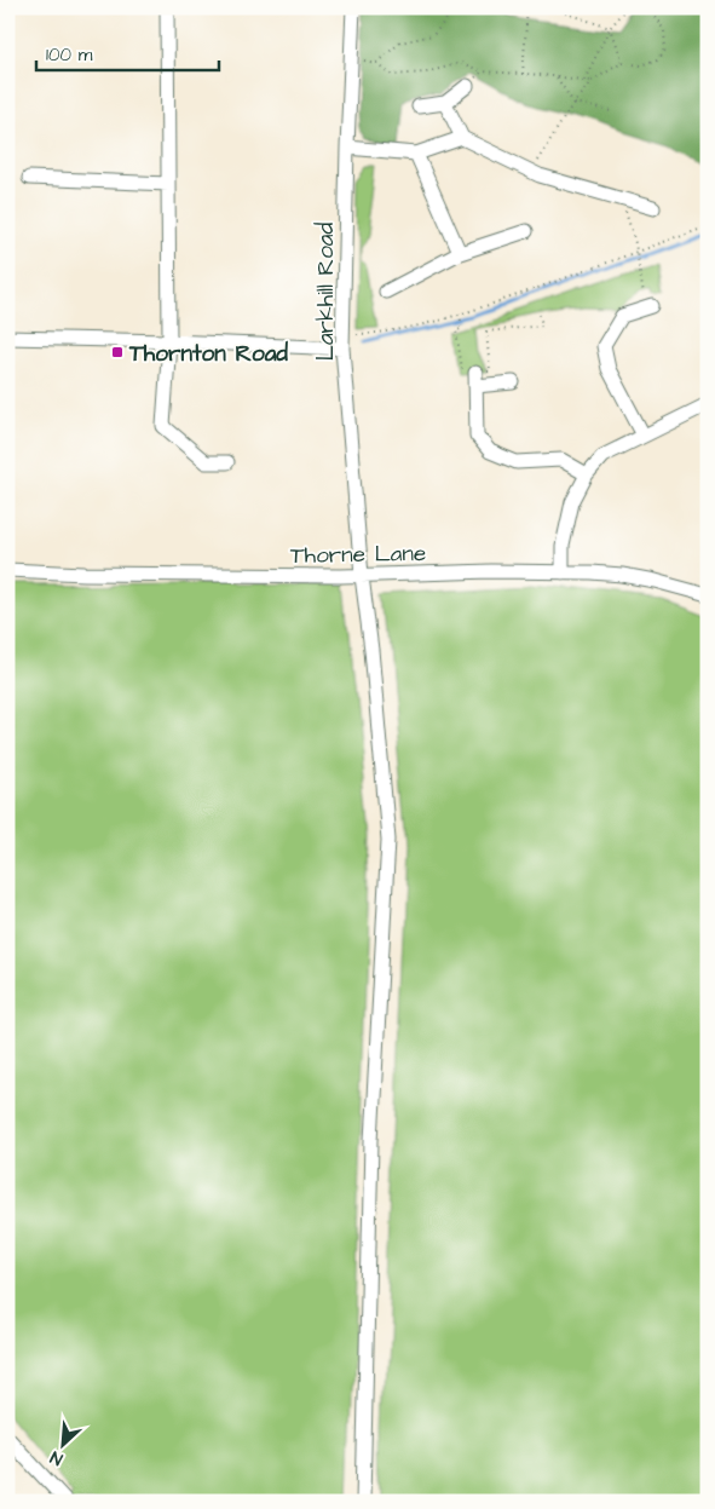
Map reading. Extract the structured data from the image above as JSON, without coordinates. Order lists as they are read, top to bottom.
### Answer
{
  "streets": {
    "street": ["Larkhill Road", "Thorne Lane"]
  },
  "crossings": [
    ["Larkhill Road", "Thorne Lane"]
  ],
  "places": {
    "transit": ["Thornton Road"]
  },
  "scale_bar": "100 m",
  "north": "bottom left"
}
